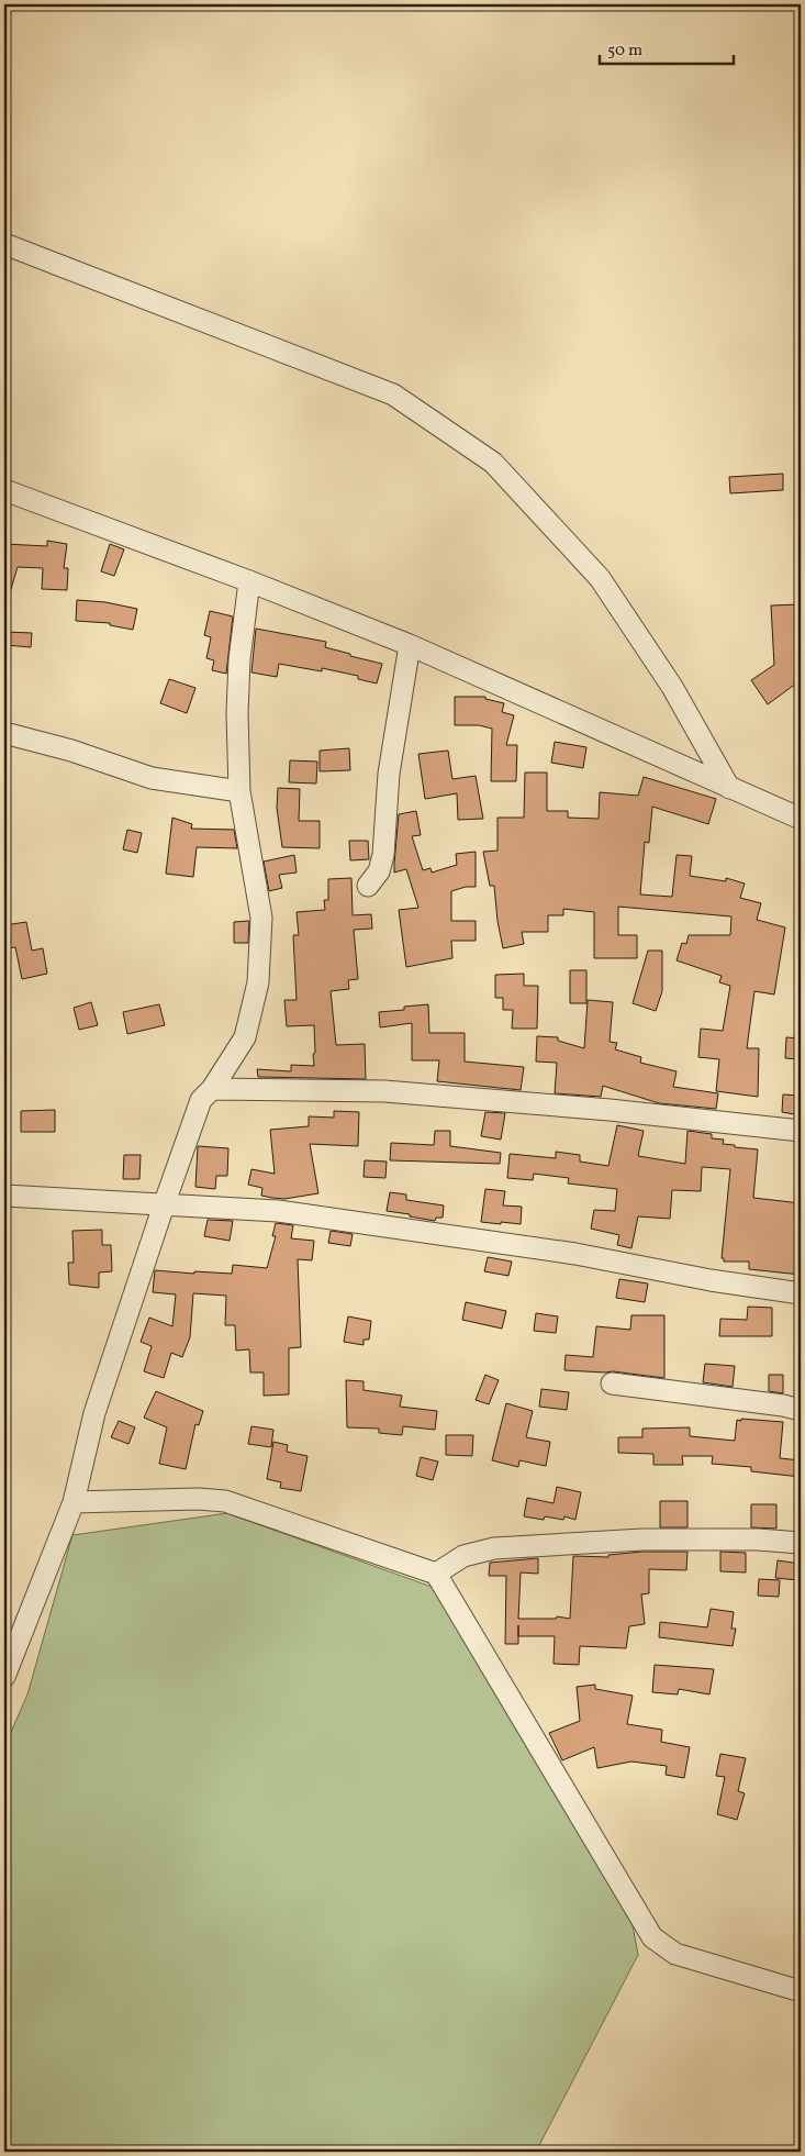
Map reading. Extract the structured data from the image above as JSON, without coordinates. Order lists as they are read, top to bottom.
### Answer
{
  "scale_bar": "50 m"
}
